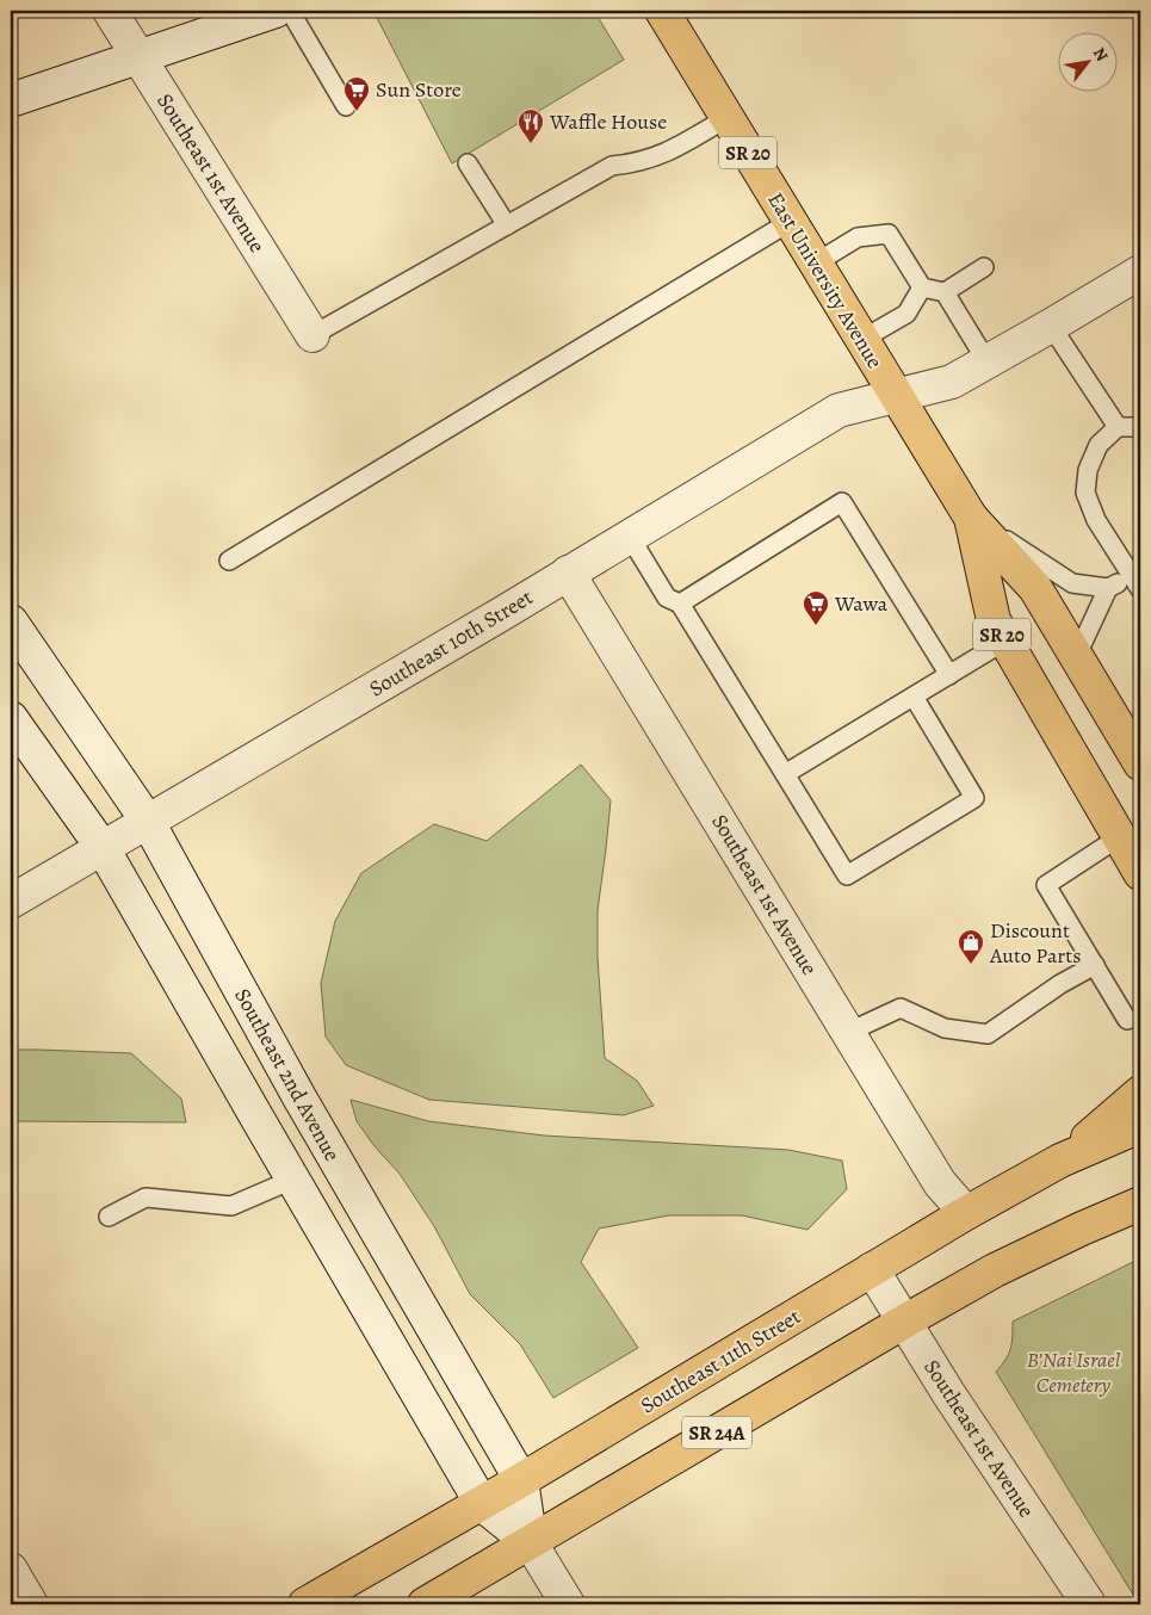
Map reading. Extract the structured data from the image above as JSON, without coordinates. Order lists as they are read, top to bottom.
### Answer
{
  "streets": {
    "main road": [
      "SR 20",
      "East University Avenue",
      "Southeast 11th Street",
      "SR 24A"
    ],
    "street": ["Southeast 1st Avenue", "Southeast 10th Street", "Southeast 2nd Avenue"]
  },
  "crossings": [
    ["Southeast 1st Avenue", "Southeast 10th Street"],
    ["Southeast 1st Avenue", "Southeast 11th Street"],
    ["Southeast 1st Avenue", "SR 24A"],
    ["East University Avenue", "Southeast 10th Street"],
    ["Southeast 10th Street", "Southeast 2nd Avenue"],
    ["Southeast 2nd Avenue", "Southeast 11th Street"],
    ["Southeast 2nd Avenue", "SR 24A"]
  ],
  "parks": ["B’Nai Israel Cemetery"],
  "places": {
    "supermarket": ["Sun Store", "Wawa"],
    "restaurant": ["Waffle House"],
    "shop": ["Discount Auto Parts"]
  },
  "north": "top right"
}
